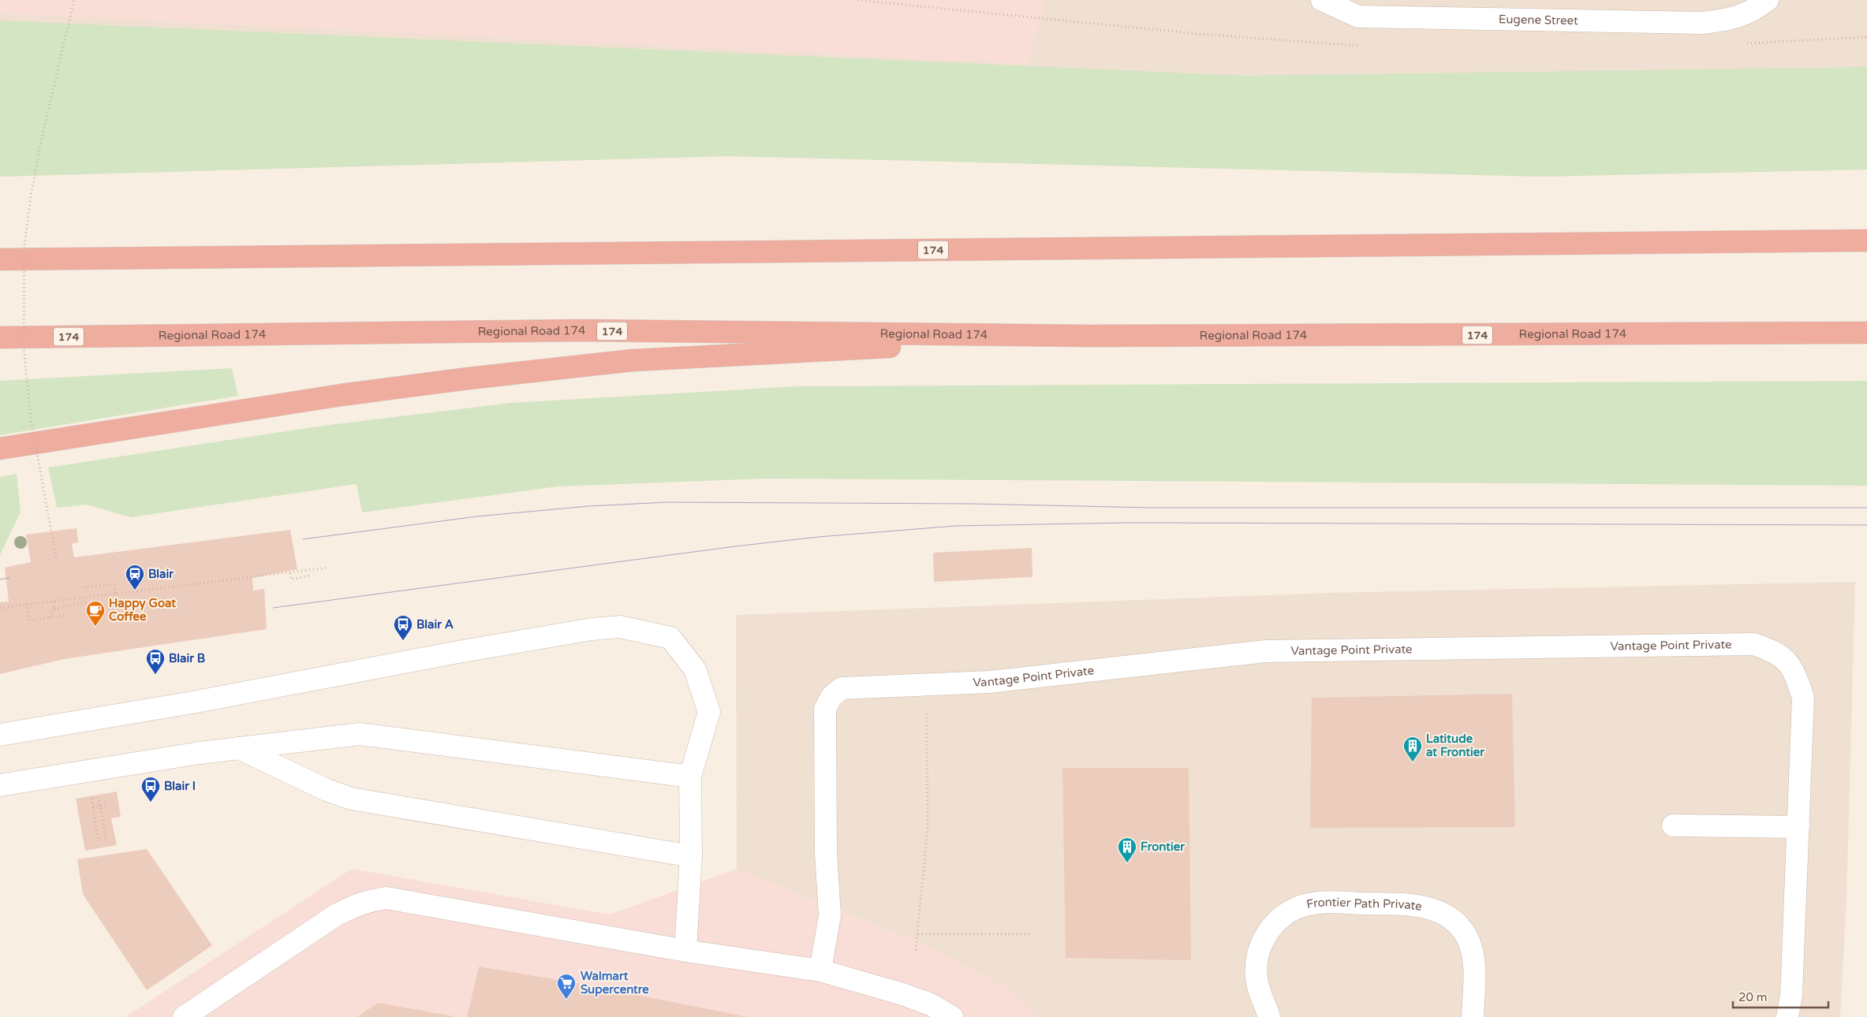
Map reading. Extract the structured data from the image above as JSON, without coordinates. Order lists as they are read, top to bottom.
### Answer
{
  "streets": {
    "highway": ["174", "Regional Road 174"],
    "street": ["Eugene Street", "Vantage Point Private", "Frontier Path Private"]
  },
  "places": {
    "station": ["Blair"],
    "cafe": ["Happy Goat Coffee"],
    "bus stop": ["Blair A", "Blair B", "Blair I"],
    "building": ["Latitude at Frontier", "Frontier"],
    "supermarket": ["Walmart Supercentre"]
  },
  "scale_bar": "20 m"
}
